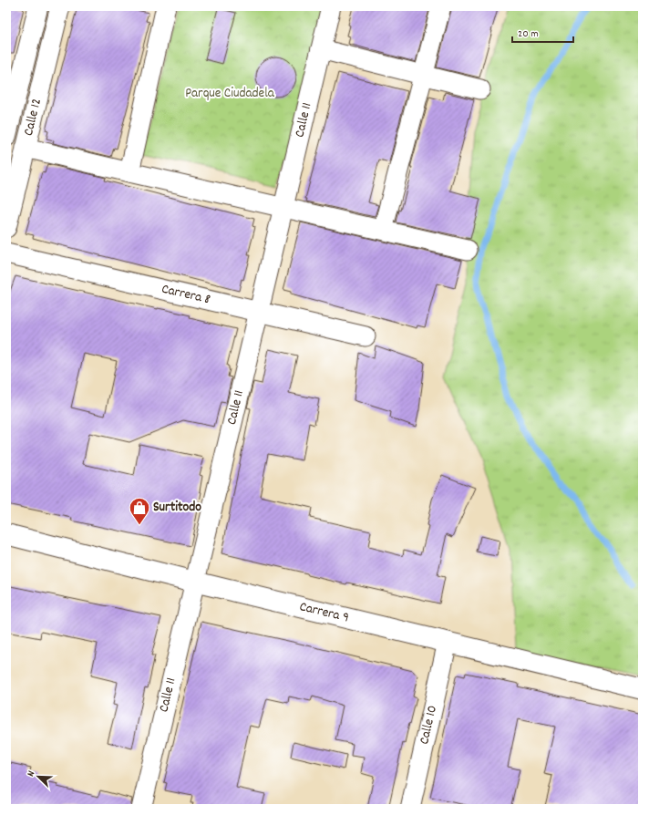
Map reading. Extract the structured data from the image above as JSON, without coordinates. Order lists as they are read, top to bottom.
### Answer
{
  "streets": {
    "main road": ["Carrera 9"],
    "street": [
      "Calle 12",
      "Calle 11",
      "Carrera 8",
      "Calle 10"
    ]
  },
  "crossings": [
    ["Calle 11", "Carrera 8"],
    ["Calle 11", "Carrera 9"],
    ["Carrera 9", "Calle 10"]
  ],
  "parks": ["Parque Ciudadela"],
  "places": {
    "shop": ["Surtitodo"]
  },
  "scale_bar": "20 m",
  "north": "top left"
}
